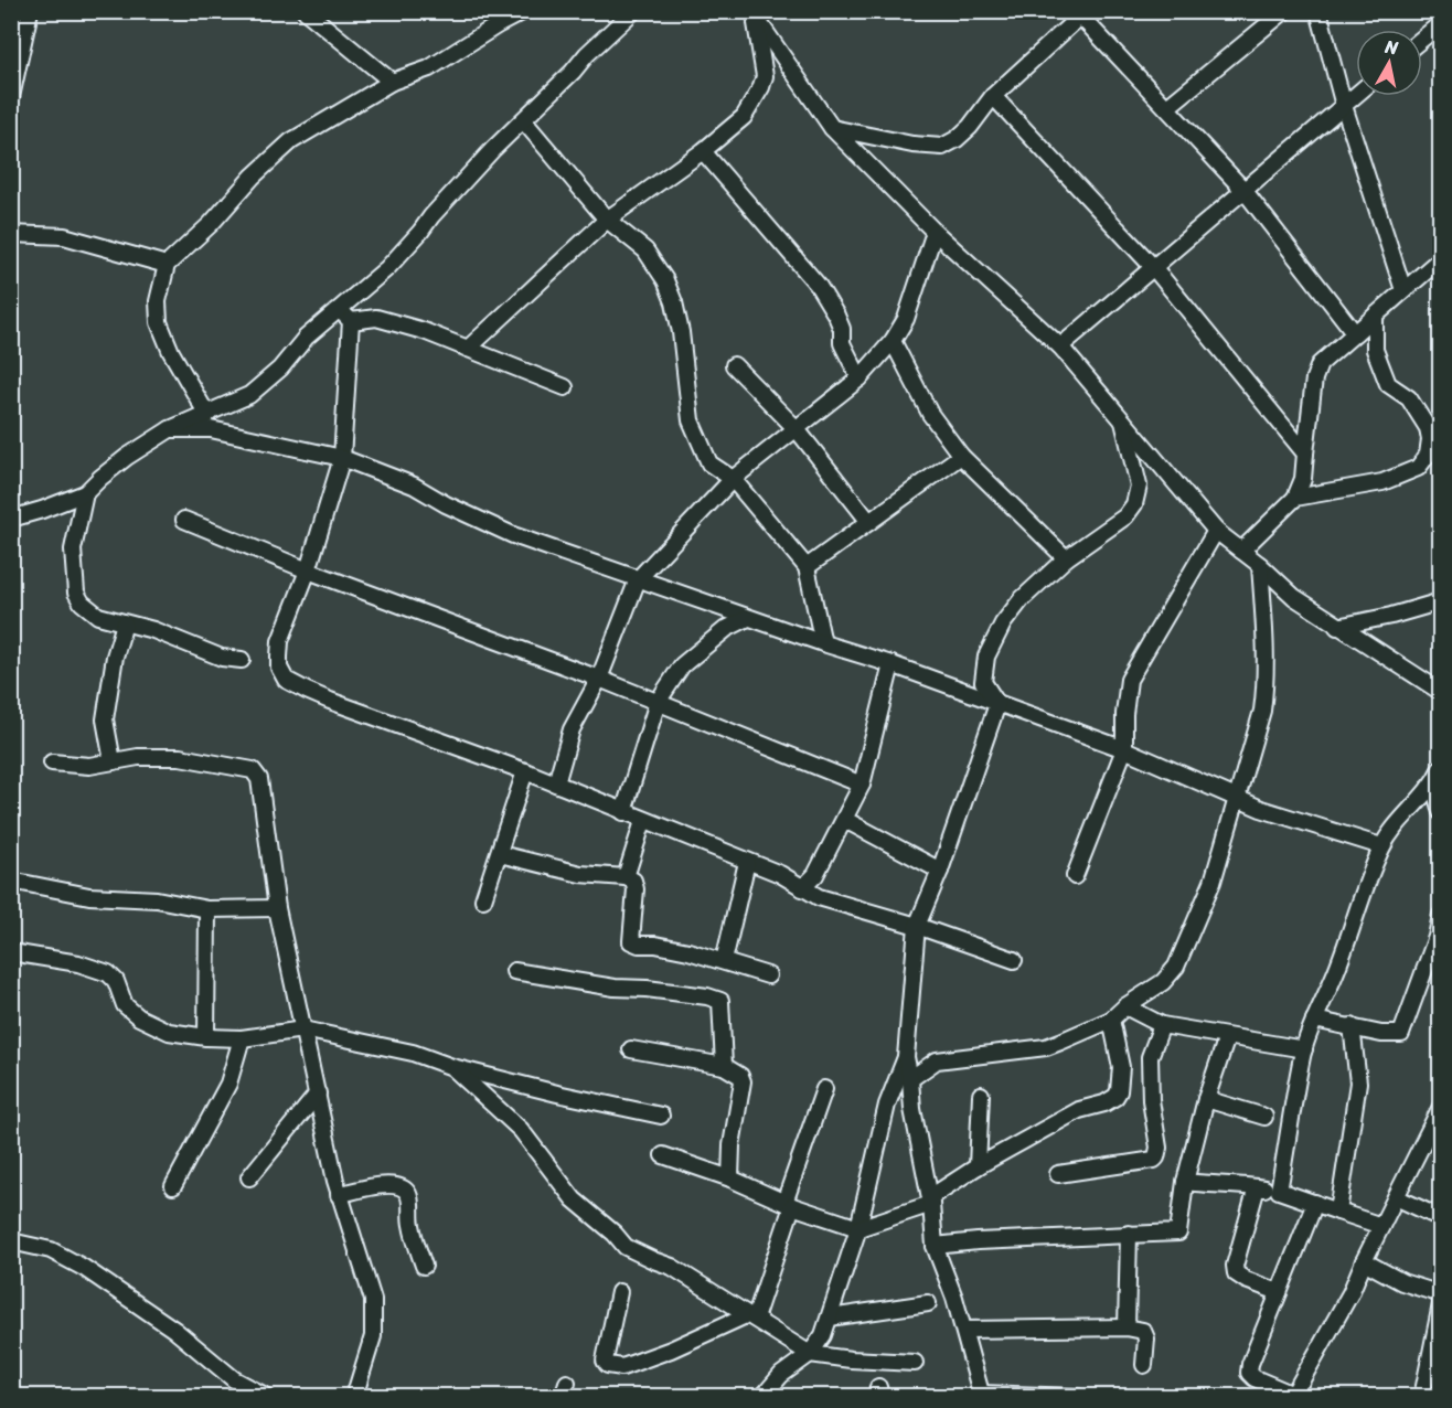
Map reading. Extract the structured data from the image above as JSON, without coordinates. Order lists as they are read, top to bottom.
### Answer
{
  "north": "top"
}
